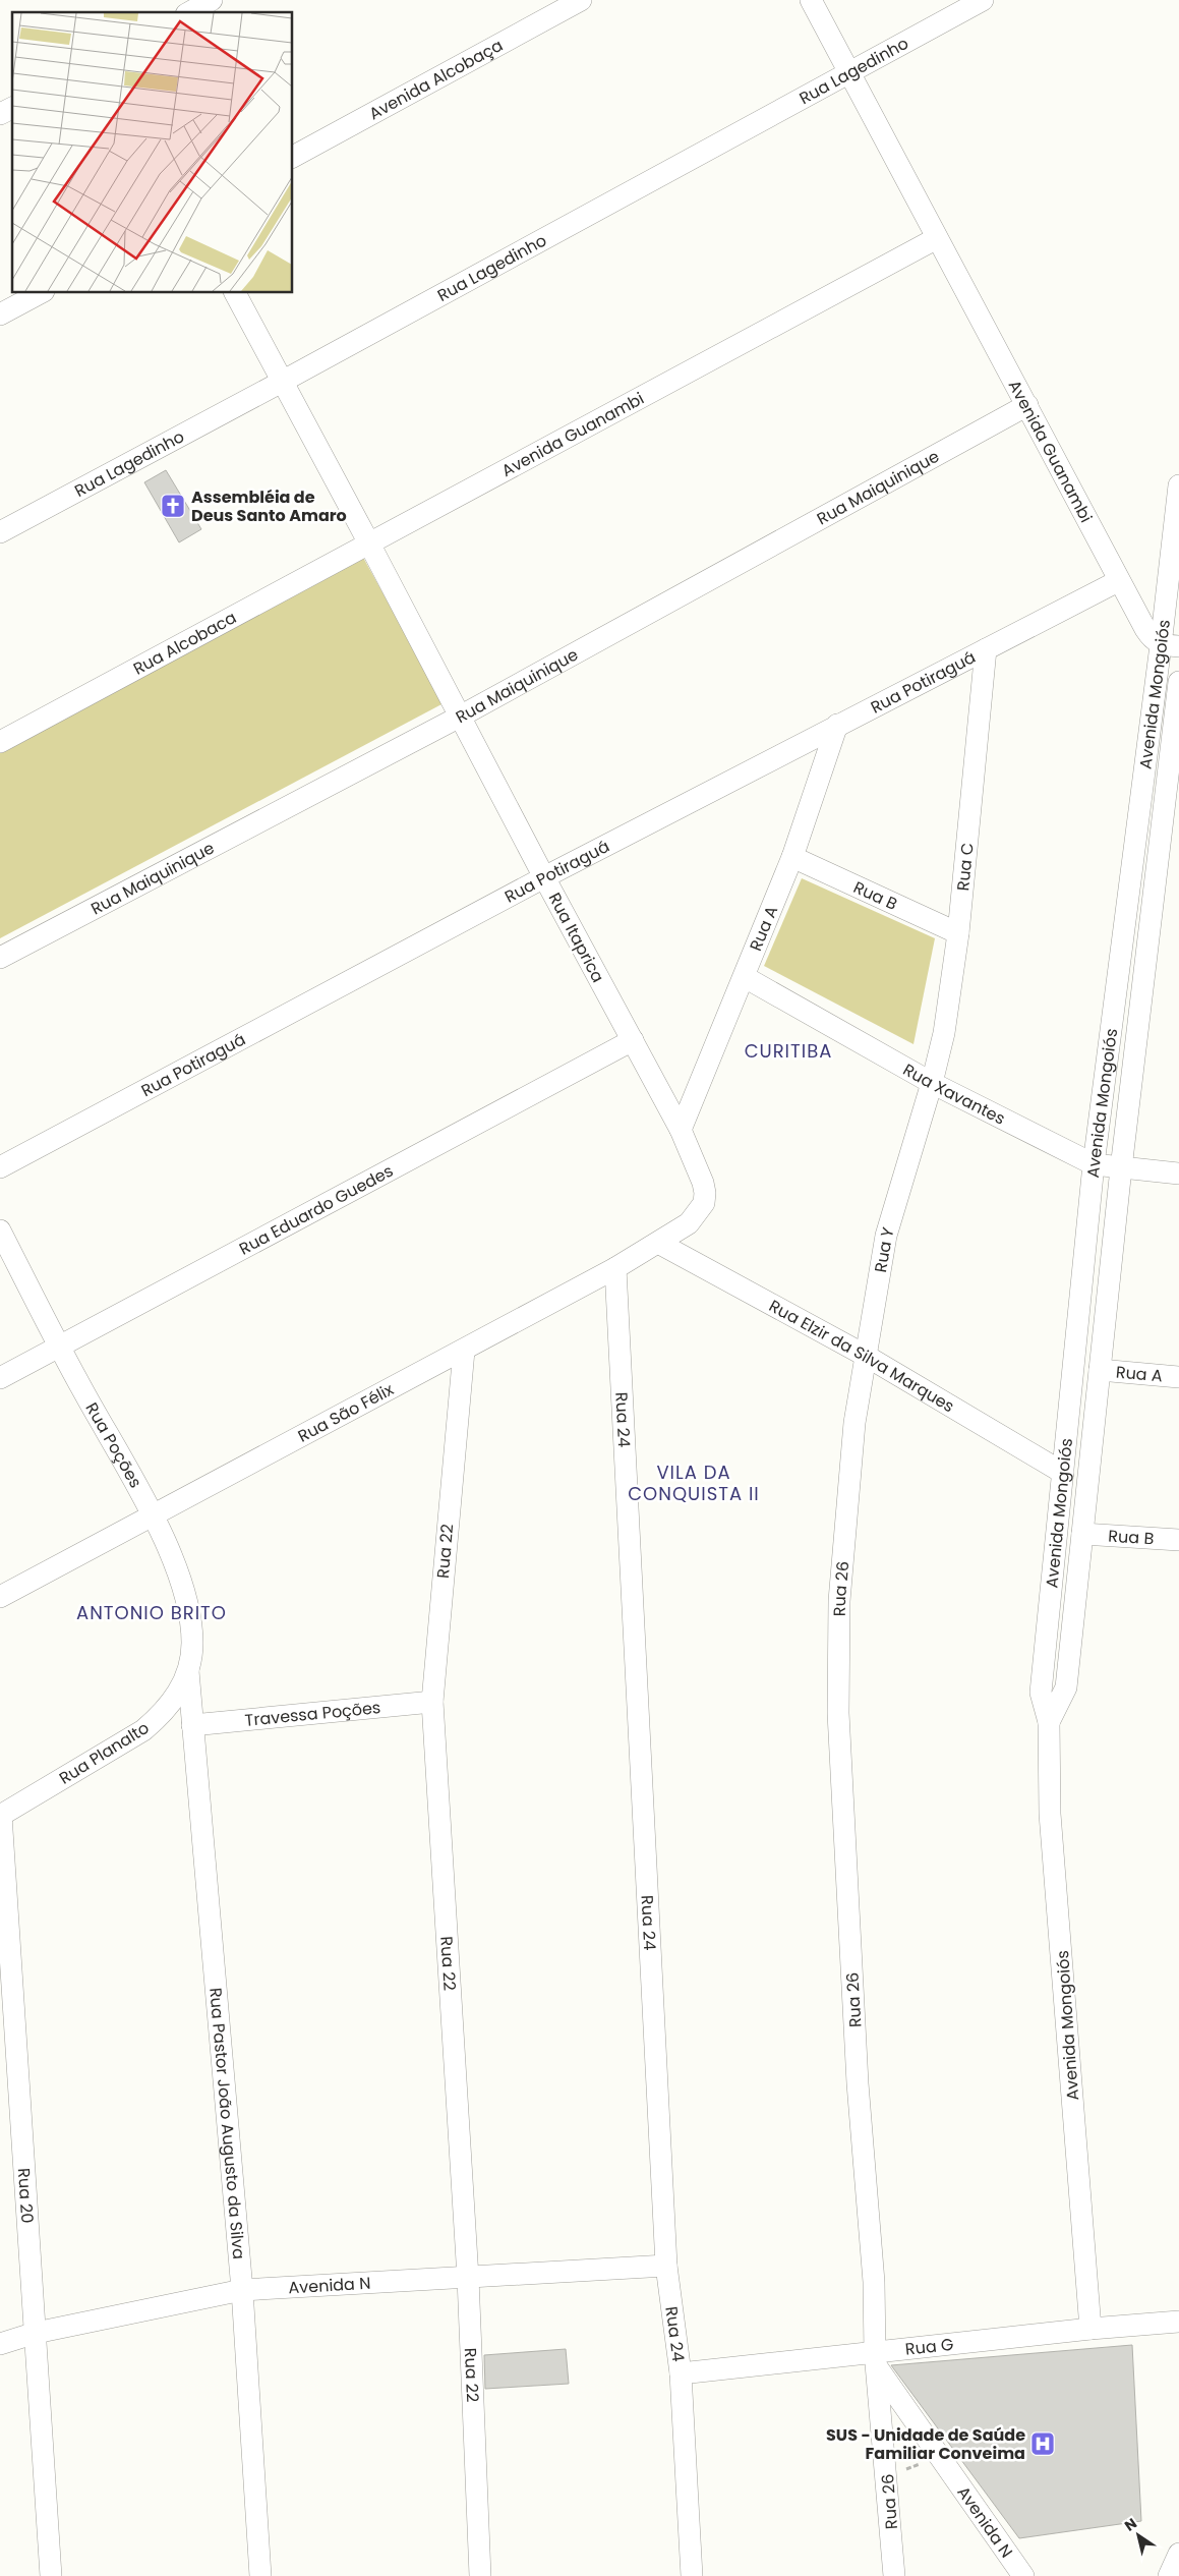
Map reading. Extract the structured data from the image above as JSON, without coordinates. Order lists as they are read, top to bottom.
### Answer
{
  "streets": {
    "street": [
      "Rua Lagedinho",
      "Avenida Alcobaça",
      "Avenida Guanambi",
      "Rua Maiquinique",
      "Rua Alcobaca",
      "Rua Potiraguá",
      "Avenida Mongoiós",
      "Rua C",
      "Rua B",
      "Rua A",
      "Rua Itaprica",
      "Rua Xavantes",
      "Rua Eduardo Guedes",
      "Rua Y",
      "Rua Elzir da Silva Marques",
      "Rua São Félix",
      "Rua 24",
      "Rua Poções",
      "Rua 22",
      "Rua 26",
      "Travessa Poções",
      "Rua Planalto",
      "Rua Pastor João Augusto da Silva",
      "Rua 20",
      "Avenida N",
      "Rua G"
    ]
  },
  "crossings": [
    ["Rua Lagedinho", "Avenida Guanambi"],
    ["Avenida Guanambi", "Rua Maiquinique"],
    ["Avenida Guanambi", "Rua Alcobaca"],
    ["Avenida Guanambi", "Rua Potiraguá"],
    ["Avenida Guanambi", "Avenida Mongoiós"],
    ["Avenida Guanambi", "Rua Itaprica"],
    ["Rua Maiquinique", "Rua Itaprica"],
    ["Rua Alcobaca", "Rua Itaprica"],
    ["Rua Potiraguá", "Rua C"],
    ["Rua Potiraguá", "Rua A"],
    ["Rua Potiraguá", "Rua Itaprica"],
    ["Avenida Mongoiós", "Rua B"],
    ["Avenida Mongoiós", "Rua A"],
    ["Avenida Mongoiós", "Rua Xavantes"],
    ["Avenida Mongoiós", "Rua Elzir da Silva Marques"],
    ["Avenida Mongoiós", "Rua G"],
    ["Rua C", "Rua B"],
    ["Rua C", "Rua Xavantes"],
    ["Rua C", "Rua Y"],
    ["Rua B", "Rua A"],
    ["Rua A", "Rua Itaprica"],
    ["Rua A", "Rua Xavantes"],
    ["Rua Itaprica", "Rua Eduardo Guedes"],
    ["Rua Itaprica", "Rua São Félix"],
    ["Rua Xavantes", "Rua Y"],
    ["Rua Eduardo Guedes", "Rua Poções"],
    ["Rua Y", "Rua Elzir da Silva Marques"],
    ["Rua Y", "Rua 26"],
    ["Rua Elzir da Silva Marques", "Rua São Félix"],
    ["Rua São Félix", "Rua 24"],
    ["Rua São Félix", "Rua Poções"],
    ["Rua São Félix", "Rua 22"],
    ["Rua 24", "Avenida N"],
    ["Rua 24", "Rua G"],
    ["Rua Poções", "Rua Planalto"],
    ["Rua Poções", "Rua Pastor João Augusto da Silva"],
    ["Rua 22", "Travessa Poções"],
    ["Rua 22", "Avenida N"],
    ["Rua 26", "Avenida N"],
    ["Rua 26", "Rua G"],
    ["Travessa Poções", "Rua Pastor João Augusto da Silva"],
    ["Rua Planalto", "Rua Pastor João Augusto da Silva"],
    ["Rua Planalto", "Rua 20"],
    ["Rua Pastor João Augusto da Silva", "Avenida N"],
    ["Rua 20", "Avenida N"],
    ["Avenida N", "Rua G"]
  ],
  "districts": ["CURITIBA", "VILA DA CONQUISTA II", "ANTONIO BRITO"],
  "places": {
    "church": ["Assembléia de Deus Santo Amaro"],
    "hospital": ["SUS - Unidade de Saúde Familiar Conveima"]
  },
  "north": "top left"
}
